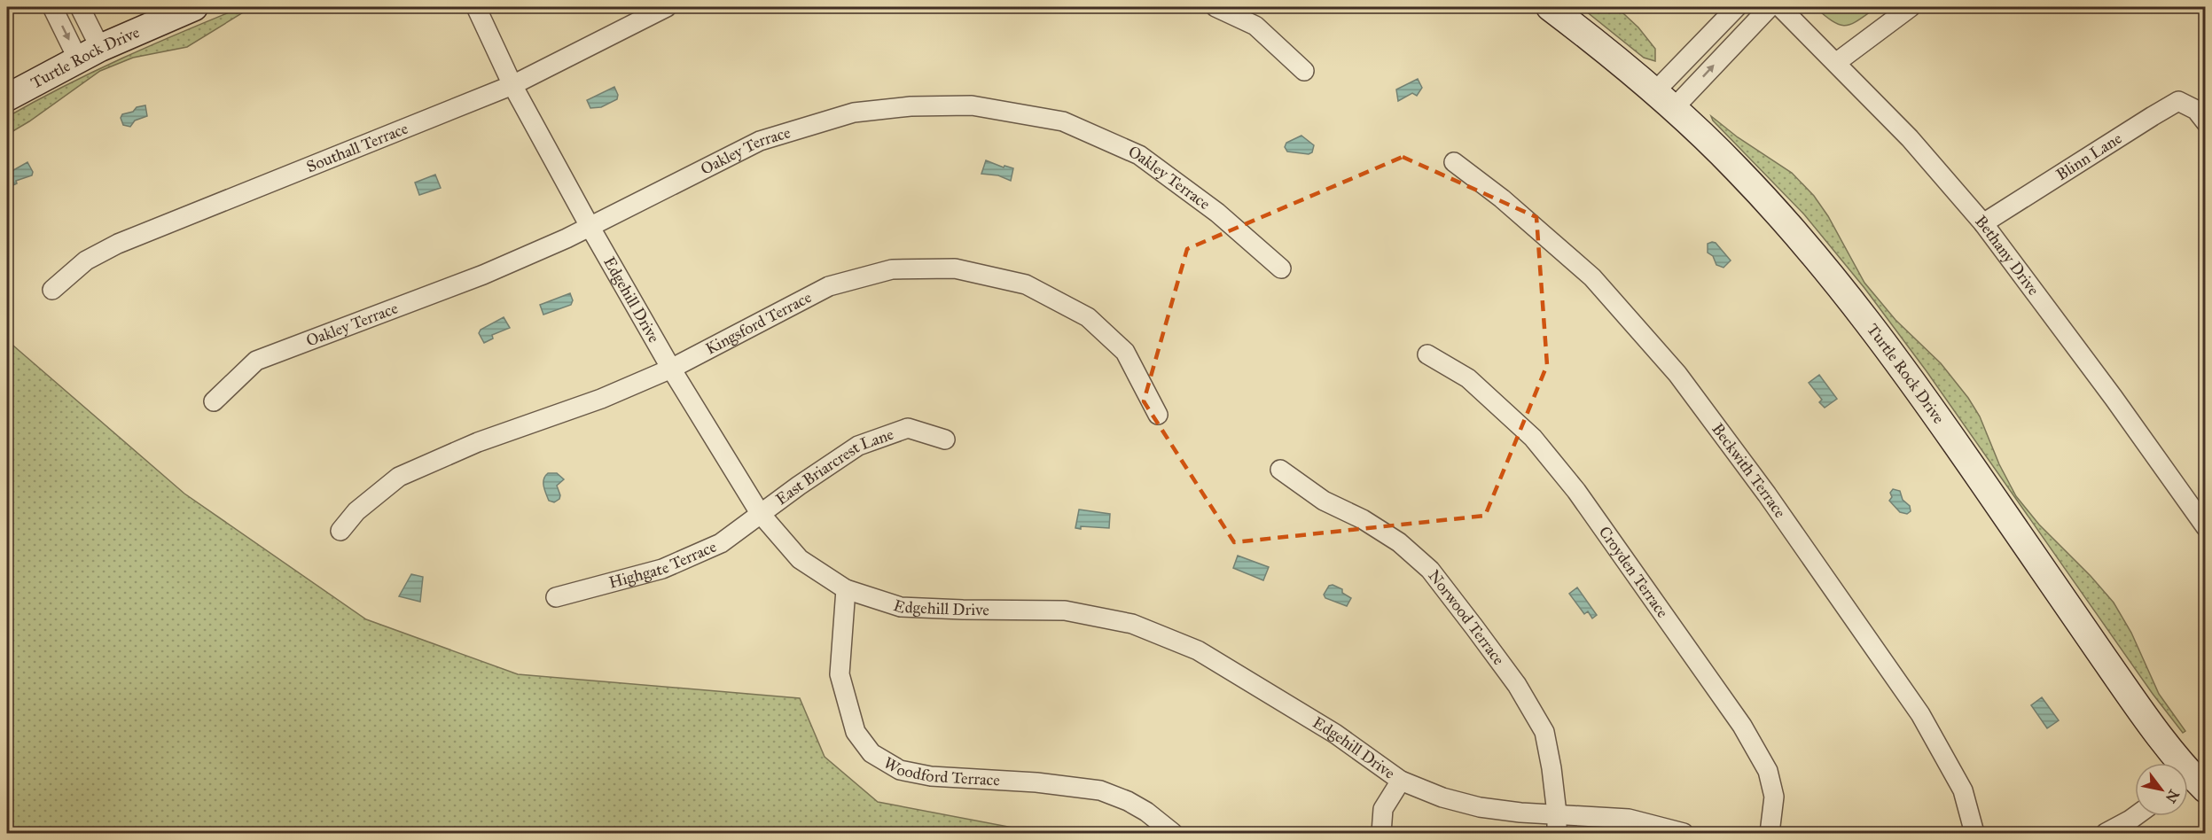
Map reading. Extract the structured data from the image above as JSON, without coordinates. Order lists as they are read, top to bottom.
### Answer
{
  "streets": {
    "street": [
      "Turtle Rock Drive",
      "Southall Terrace",
      "Oakley Terrace",
      "Blinn Lane",
      "Bethany Drive",
      "Edgehill Drive",
      "Kingsford Terrace",
      "East Briarcrest Lane",
      "Beckwith Terrace",
      "Highgate Terrace",
      "Croyden Terrace",
      "Norwood Terrace",
      "Woodford Terrace"
    ]
  },
  "crossings": [
    ["Southall Terrace", "Edgehill Drive"],
    ["Oakley Terrace", "Edgehill Drive"],
    ["Blinn Lane", "Bethany Drive"],
    ["Edgehill Drive", "Kingsford Terrace"],
    ["Edgehill Drive", "East Briarcrest Lane"],
    ["Edgehill Drive", "Highgate Terrace"],
    ["Edgehill Drive", "Norwood Terrace"],
    ["Edgehill Drive", "Woodford Terrace"],
    ["East Briarcrest Lane", "Highgate Terrace"]
  ],
  "north": "bottom right"
}
